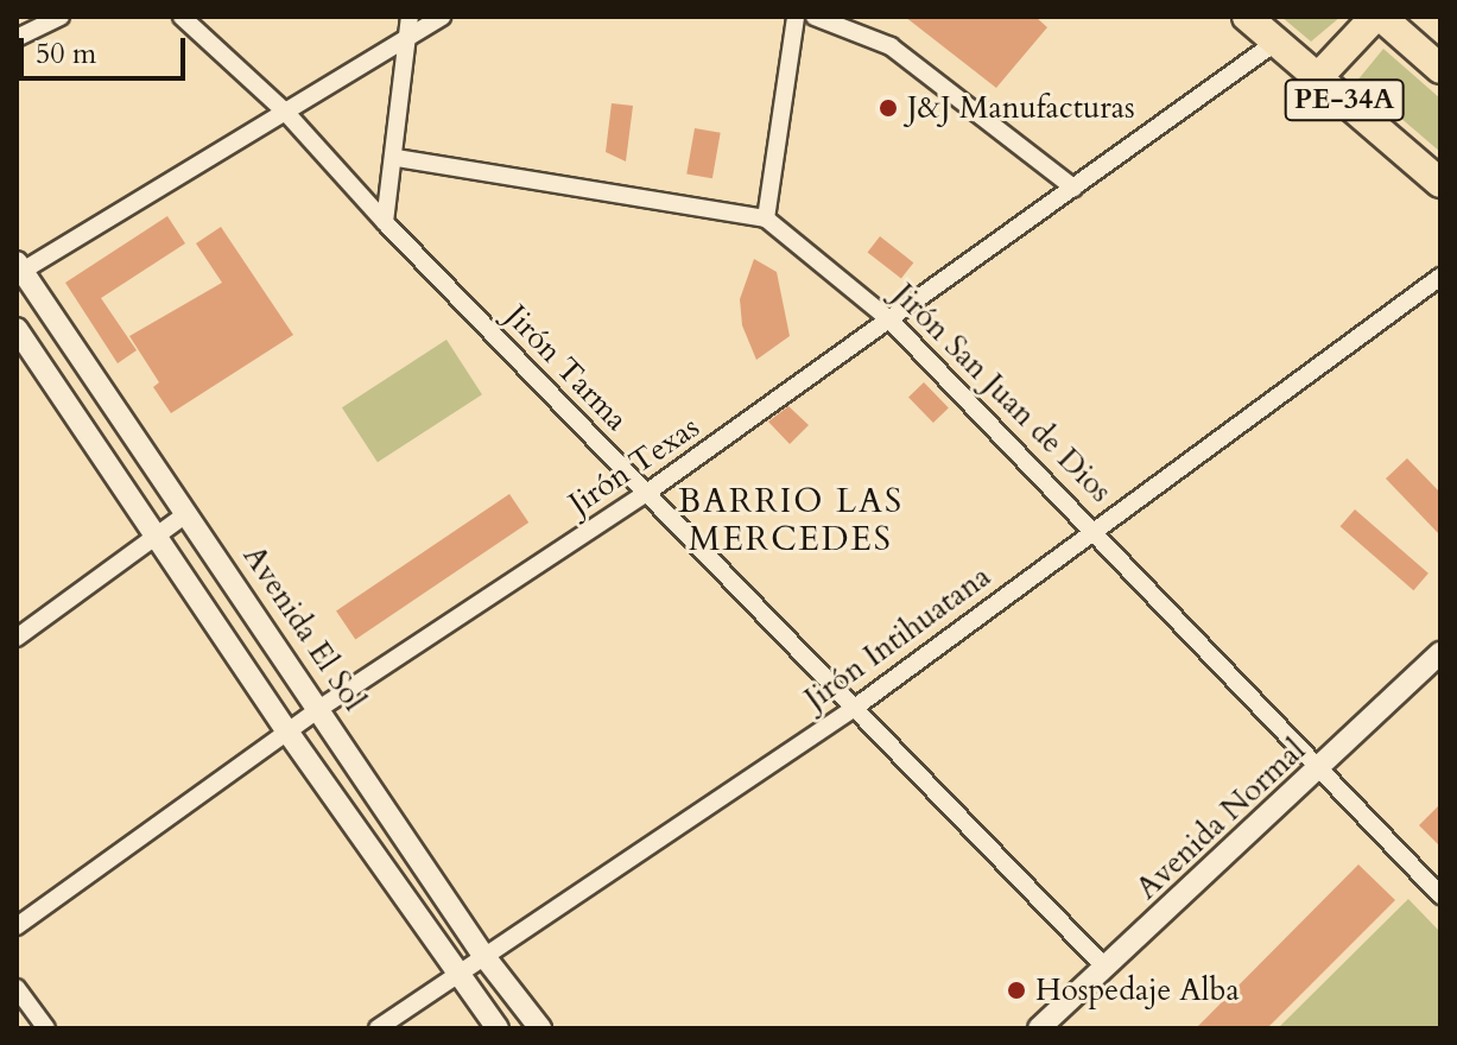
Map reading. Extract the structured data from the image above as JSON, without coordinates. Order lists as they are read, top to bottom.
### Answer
{
  "streets": {
    "highway": ["PE-34A"],
    "street": [
      "Jirón Tarma",
      "Jirón San Juan de Dios",
      "Jirón Texas",
      "Avenida El Sol",
      "Jirón Intihuatana",
      "Avenida Normal"
    ]
  },
  "crossings": [
    ["PE-34A", "Jirón Texas"],
    ["Jirón Tarma", "Jirón Texas"],
    ["Jirón Tarma", "Jirón Intihuatana"],
    ["Jirón Tarma", "Avenida Normal"],
    ["Jirón San Juan de Dios", "Jirón Texas"],
    ["Jirón San Juan de Dios", "Jirón Intihuatana"],
    ["Jirón San Juan de Dios", "Avenida Normal"],
    ["Jirón Texas", "Avenida El Sol"],
    ["Avenida El Sol", "Jirón Intihuatana"]
  ],
  "districts": ["BARRIO LAS MERCEDES"],
  "places": ["J&J Manufacturas", "Hospedaje Alba"],
  "scale_bar": "50 m"
}
